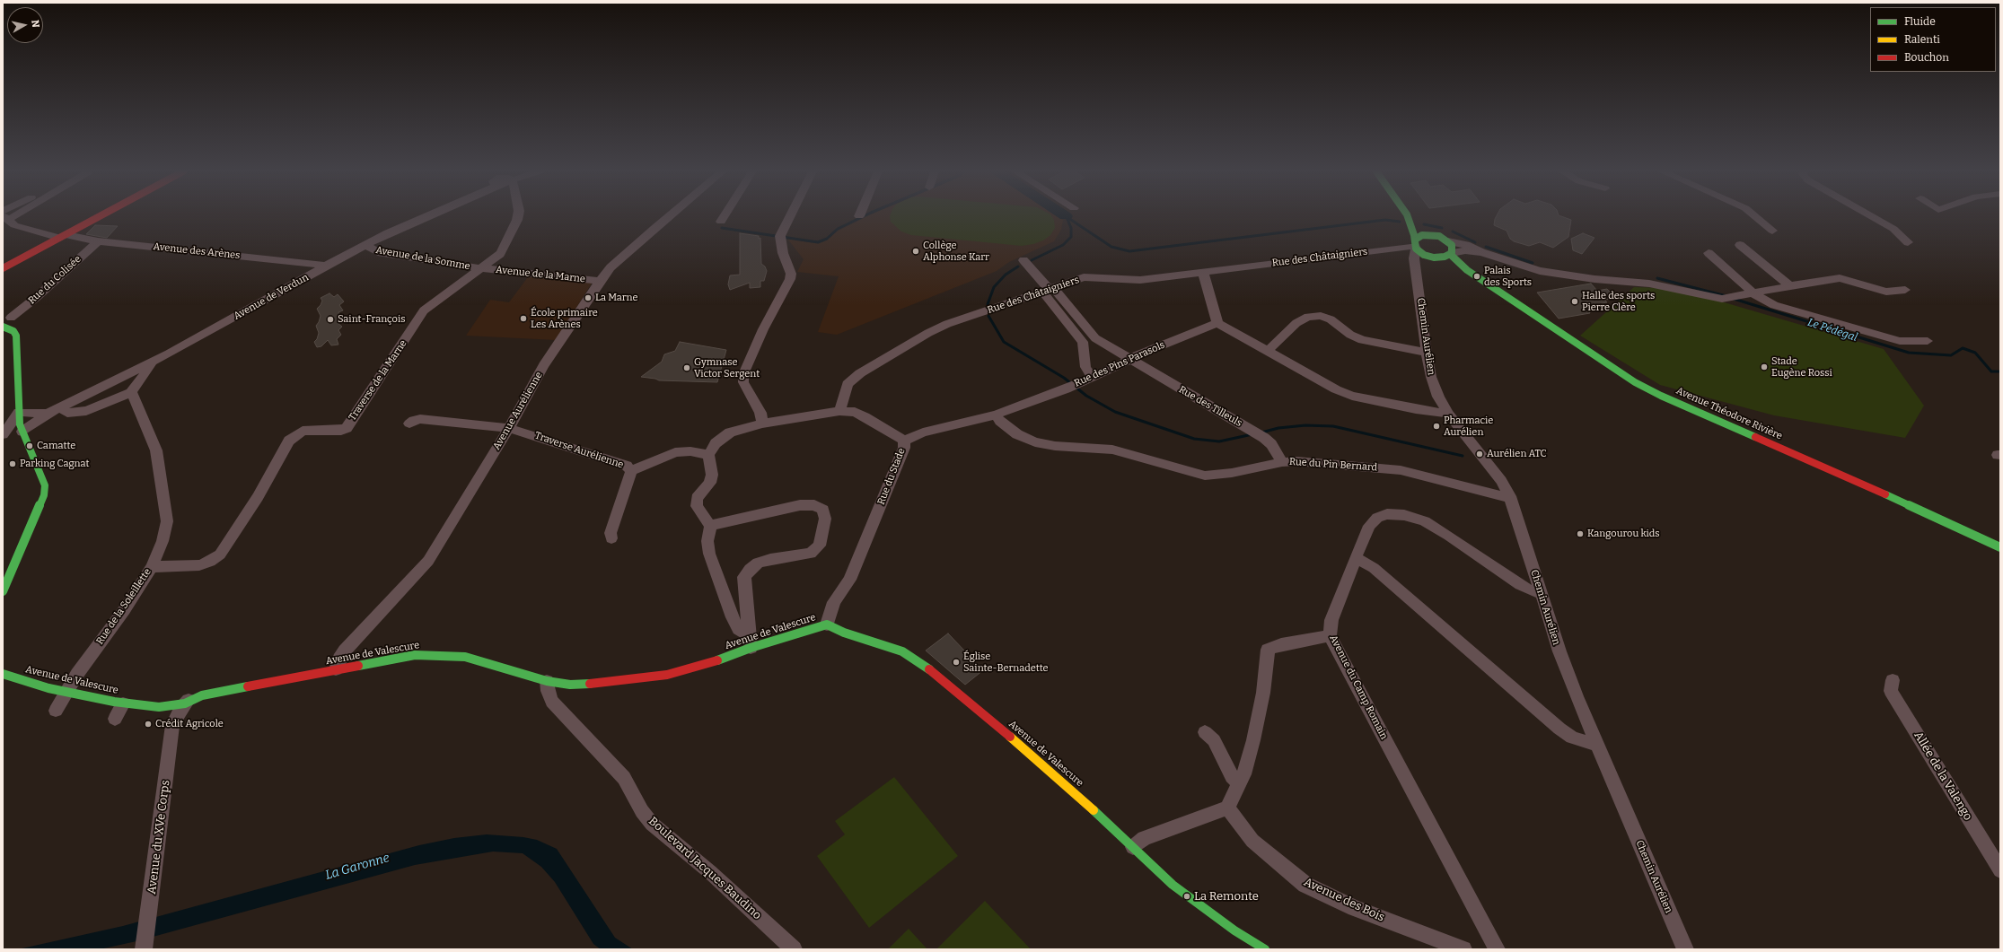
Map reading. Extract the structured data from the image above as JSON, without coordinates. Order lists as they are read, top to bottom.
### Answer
{
  "streets": {
    "main road": ["Avenue Théodore Rivière", "Avenue de Valescure"],
    "street": [
      "Avenue des Arènes",
      "Rue des Châtaigniers",
      "Avenue de la Somme",
      "Avenue de la Marne",
      "Rue du Colisée",
      "Avenue de Verdun",
      "Chemin Aurélien",
      "Rue des Pins Parasols",
      "Traverse de la Marne",
      "Rue des Tilleuls",
      "Avenue Aurélienne",
      "Traverse Aurélienne",
      "Rue du Pin Bernard",
      "Rue du Stade",
      "Rue de la Soleillette",
      "Avenue du Camp Romain",
      "Allée de la Valengo",
      "Avenue du XVe Corps",
      "Boulevard Jacques Baudino",
      "Avenue des Bois"
    ]
  },
  "crossings": [
    ["Avenue des Arènes", "Rue du Colisée"],
    ["Avenue des Arènes", "Avenue de Verdun"],
    ["Rue des Châtaigniers", "Chemin Aurélien"],
    ["Rue des Châtaigniers", "Rue des Tilleuls"],
    ["Rue des Châtaigniers", "Rue du Stade"],
    ["Avenue de la Somme", "Avenue de la Marne"],
    ["Avenue de la Somme", "Avenue de Verdun"],
    ["Avenue de la Somme", "Traverse de la Marne"],
    ["Avenue de la Marne", "Traverse de la Marne"],
    ["Avenue de la Marne", "Avenue Aurélienne"],
    ["Chemin Aurélien", "Rue du Pin Bernard"],
    ["Chemin Aurélien", "Avenue du Camp Romain"],
    ["Rue des Pins Parasols", "Rue des Tilleuls"],
    ["Rue des Pins Parasols", "Rue du Pin Bernard"],
    ["Rue des Pins Parasols", "Rue du Stade"],
    ["Traverse de la Marne", "Rue de la Soleillette"],
    ["Rue des Tilleuls", "Rue du Pin Bernard"],
    ["Avenue Aurélienne", "Traverse Aurélienne"],
    ["Avenue Aurélienne", "Avenue de Valescure"],
    ["Traverse Aurélienne", "Rue du Stade"],
    ["Rue du Stade", "Avenue de Valescure"],
    ["Rue de la Soleillette", "Avenue de Valescure"],
    ["Avenue de Valescure", "Avenue du XVe Corps"],
    ["Avenue de Valescure", "Boulevard Jacques Baudino"]
  ],
  "water": ["Le Pédégal", "La Garonne"],
  "places": [
    "Collège Alphonse Karr",
    "Palais des Sports",
    "La Marne",
    "Halle des sports Pierre Clère",
    "École primaire Les Arènes",
    "Saint-François",
    "Stade Eugène Rossi",
    "Gymnase Victor Sergent",
    "Pharmacie Aurélien",
    "Camatte",
    "Aurélien ATC",
    "Parking Cagnat",
    "Kangourou kids",
    "Église Sainte-Bernadette",
    "Crédit Agricole",
    "La Remonte"
  ],
  "legend": ["Fluide", "Ralenti", "Bouchon"],
  "north": "right"
}
